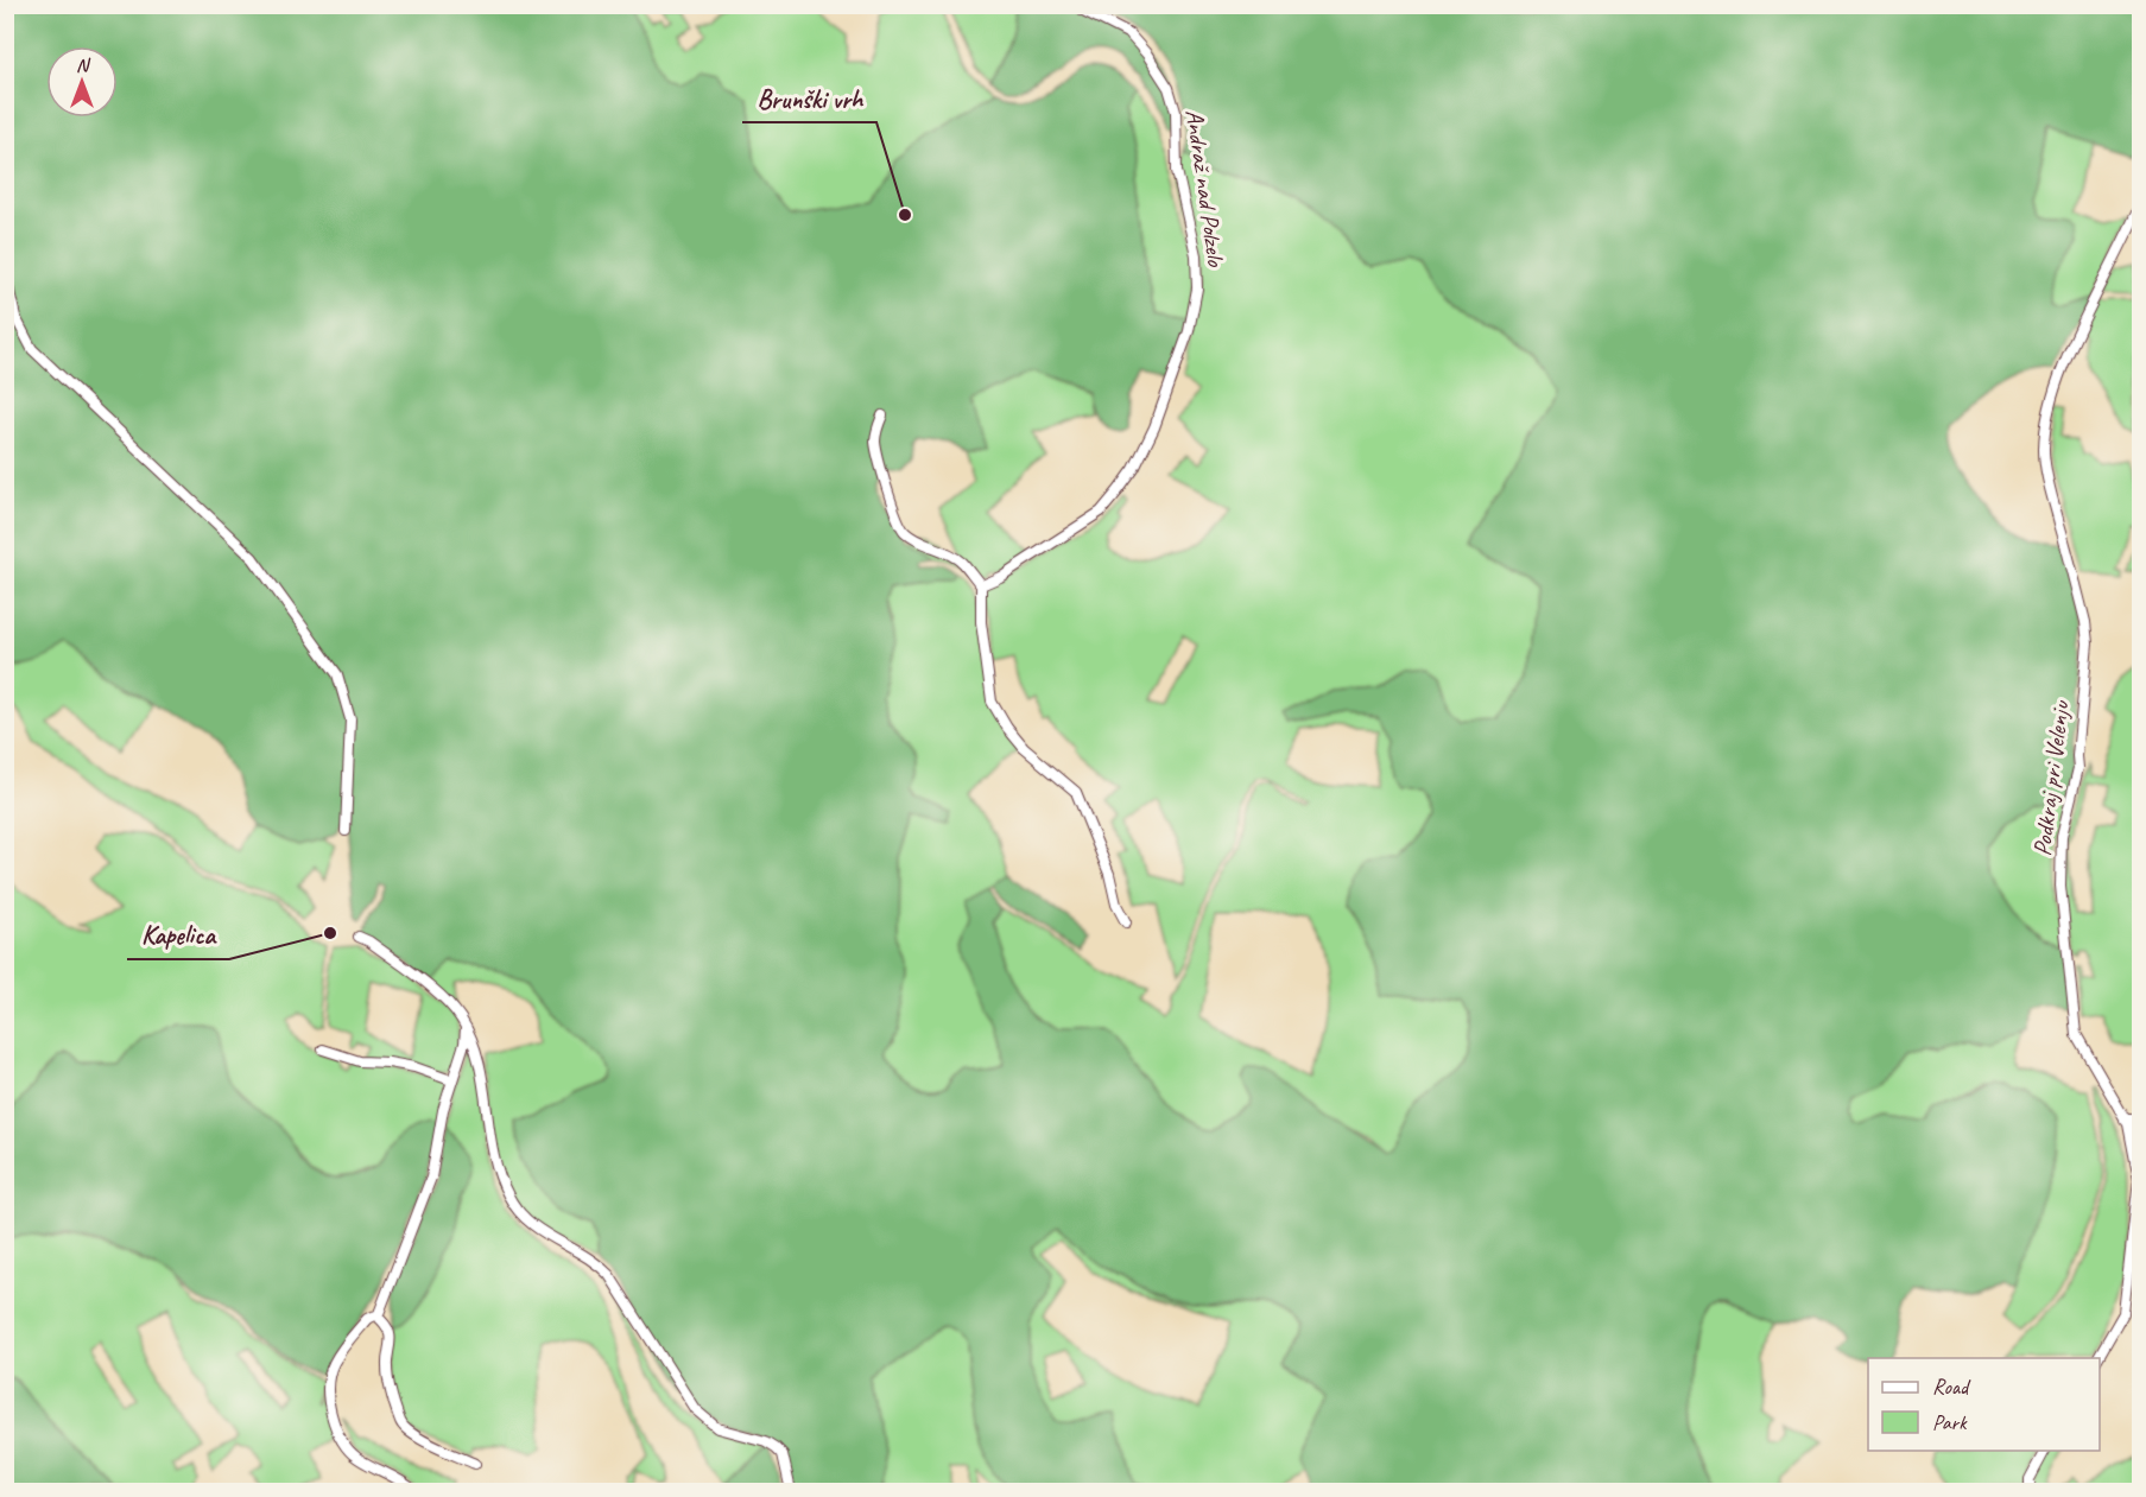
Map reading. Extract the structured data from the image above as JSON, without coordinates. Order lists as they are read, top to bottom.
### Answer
{
  "streets": {
    "street": ["Andraž nad Polzelo", "Podkraj pri Velenju"]
  },
  "places": ["Brunški vrh", "Kapelica"],
  "legend": ["Road", "Park"],
  "north": "top"
}
